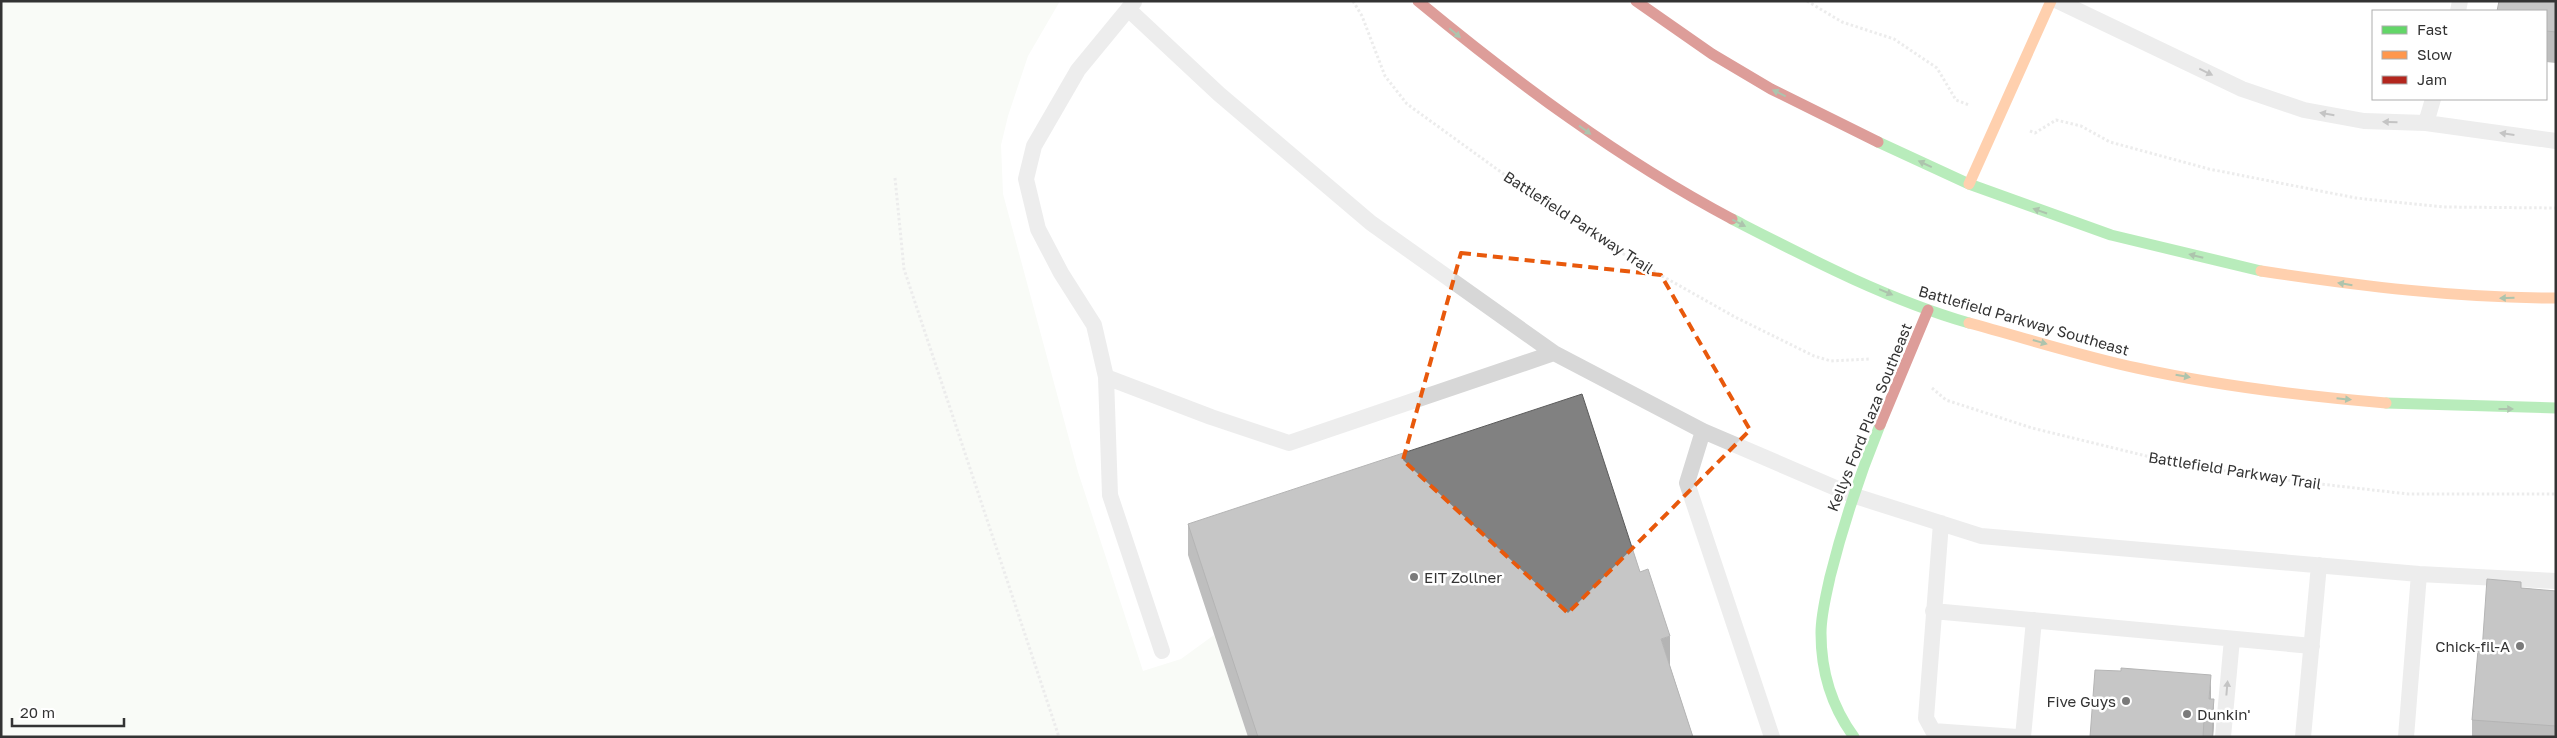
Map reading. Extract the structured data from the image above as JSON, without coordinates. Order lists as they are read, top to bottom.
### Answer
{
  "streets": {
    "main road": ["Battlefield Parkway Southeast", "Kellys Ford Plaza Southeast"],
    "path": ["Battlefield Parkway Trail"]
  },
  "crossings": [
    ["Battlefield Parkway Southeast", "Kellys Ford Plaza Southeast"]
  ],
  "one_way": ["Battlefield Parkway Southeast"],
  "places": [
    "EIT Zollner",
    "Chick-fil-A",
    "Five Guys",
    "Dunkin'"
  ],
  "legend": ["Fast", "Slow", "Jam"],
  "scale_bar": "20 m"
}
